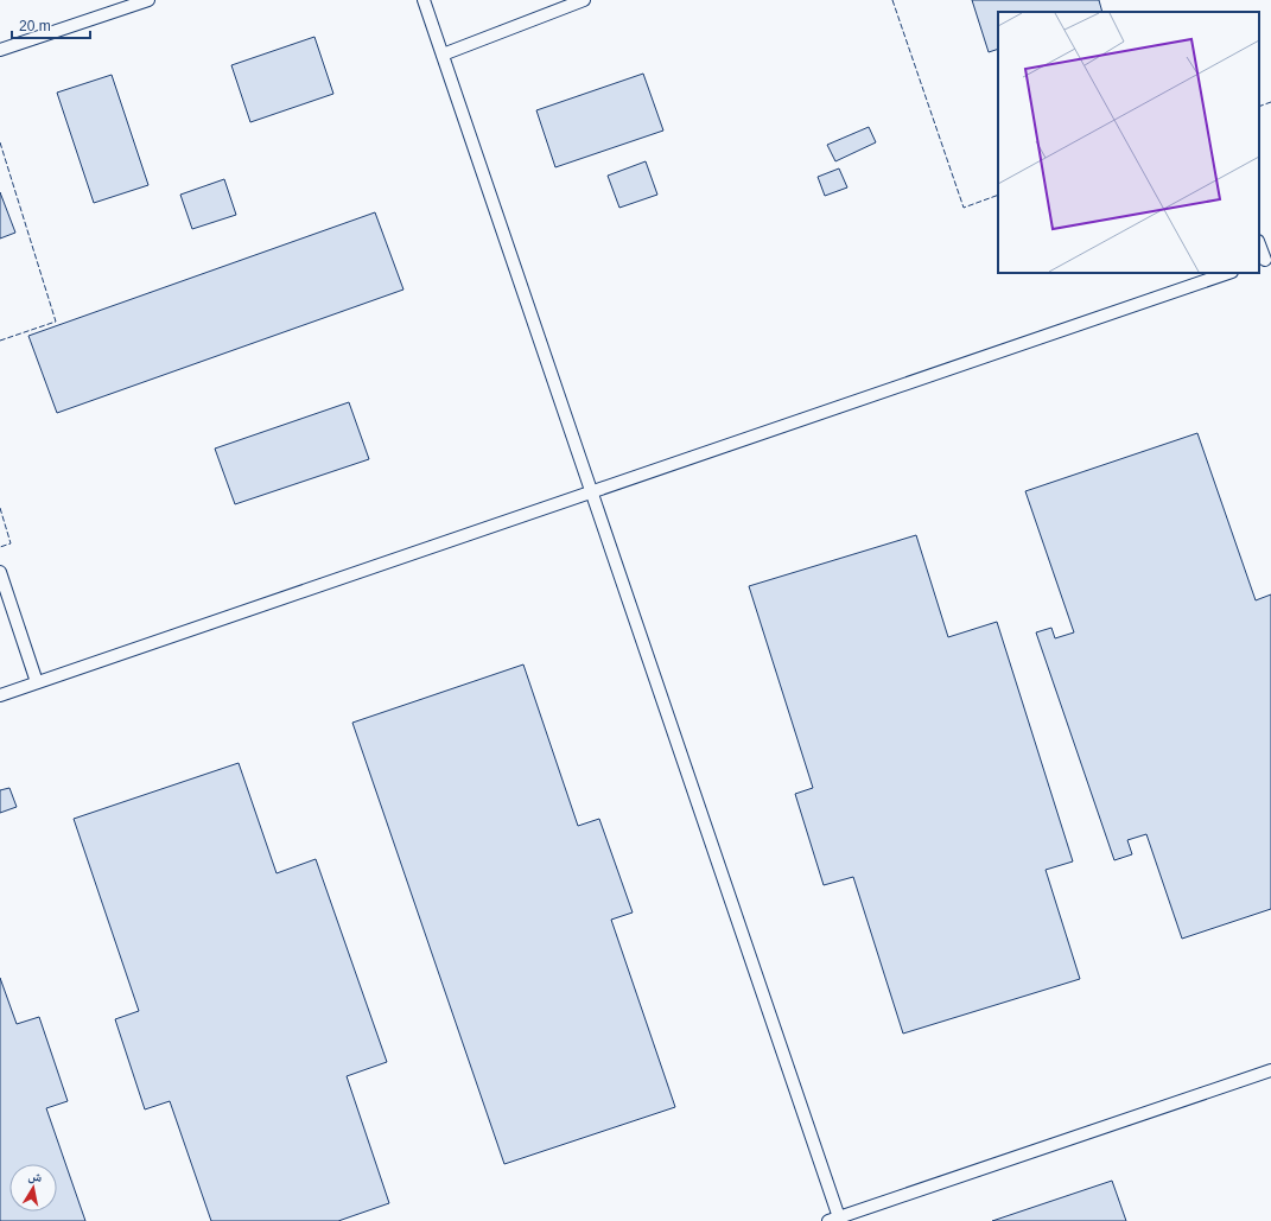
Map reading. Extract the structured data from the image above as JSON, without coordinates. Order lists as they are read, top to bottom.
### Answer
{
  "scale_bar": "20 m",
  "north": "top"
}
